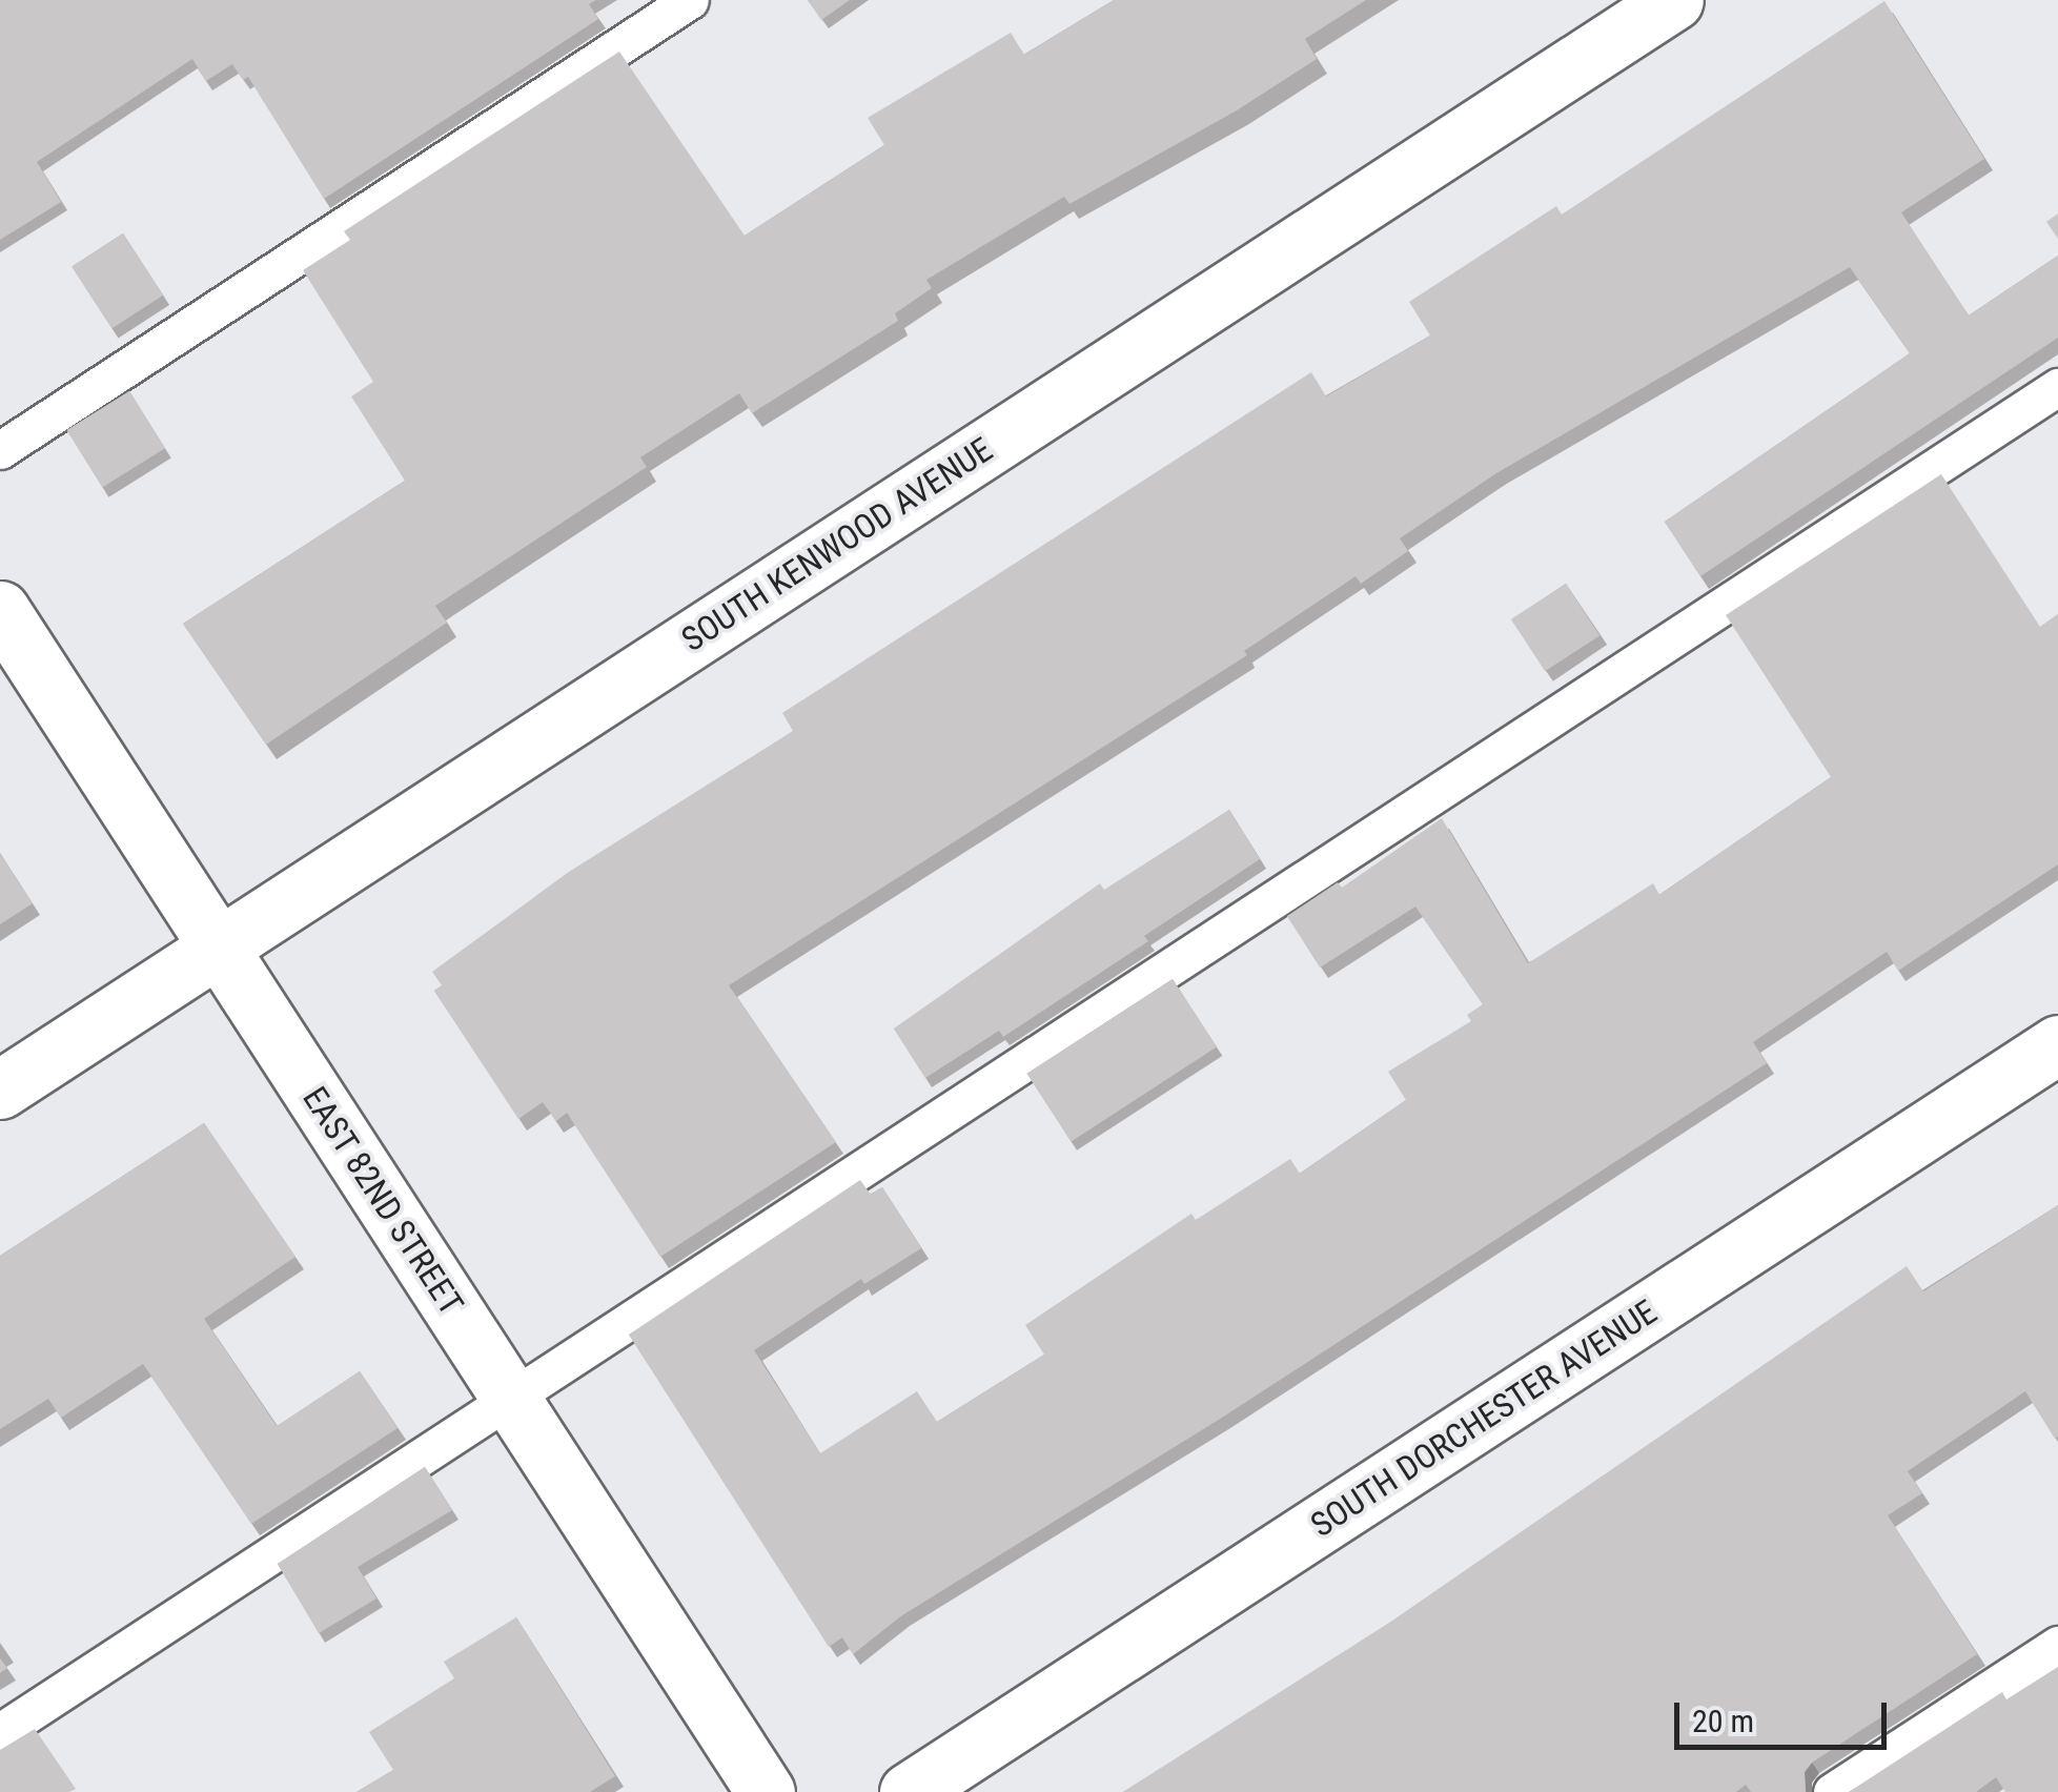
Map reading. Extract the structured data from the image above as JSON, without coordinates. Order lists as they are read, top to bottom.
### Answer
{
  "streets": {
    "street": ["SOUTH KENWOOD AVENUE", "EAST 82ND STREET", "SOUTH DORCHESTER AVENUE"]
  },
  "crossings": [
    ["SOUTH KENWOOD AVENUE", "EAST 82ND STREET"]
  ],
  "scale_bar": "20 m"
}
